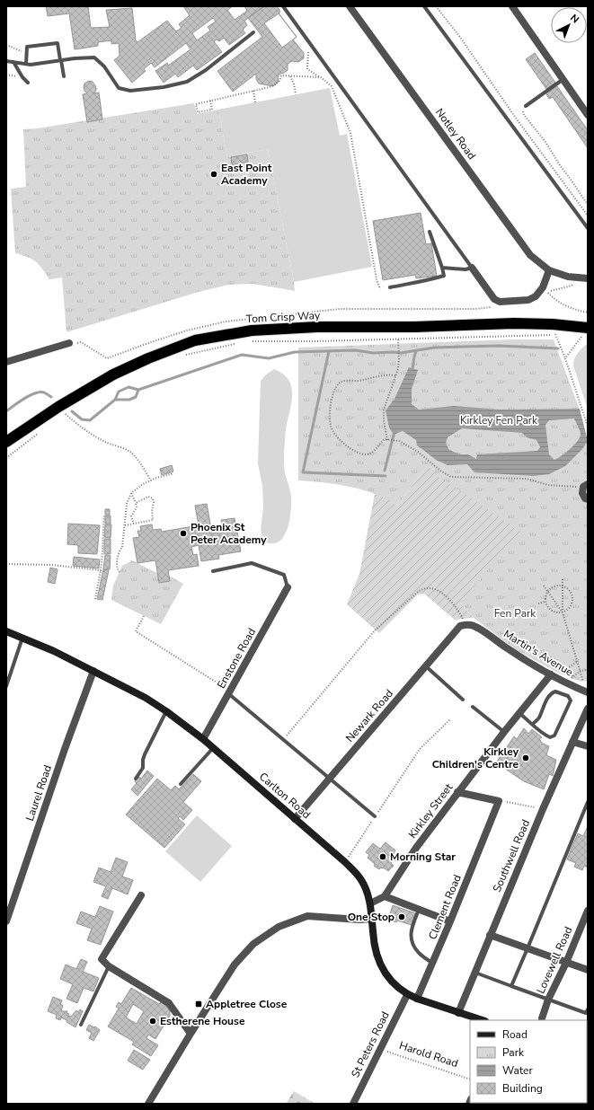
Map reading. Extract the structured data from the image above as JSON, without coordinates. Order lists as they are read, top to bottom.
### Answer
{
  "streets": {
    "highway": ["Tom Crisp Way"],
    "street": [
      "Notley Road",
      "Martin's Avenue",
      "Enstone Road",
      "Newark Road",
      "Laurel Road",
      "Carlton Road",
      "Kirkley Street",
      "Southwell Road",
      "Clement Road",
      "Lovewell Road",
      "St Peters Road"
    ],
    "path": ["Harold Road"]
  },
  "crossings": [
    ["Martin's Avenue", "Newark Road"],
    ["Martin's Avenue", "Kirkley Street"],
    ["Enstone Road", "Carlton Road"],
    ["Newark Road", "Carlton Road"],
    ["Laurel Road", "Carlton Road"],
    ["Carlton Road", "Southwell Road"],
    ["Carlton Road", "Clement Road"],
    ["Carlton Road", "St Peters Road"],
    ["St Peters Road", "Harold Road"]
  ],
  "parks": ["Kirkley Fen Park", "Fen Park"],
  "places": {
    "other": [
      "East Point Academy",
      "Phoenix St Peter Academy",
      "Kirkley Children's Centre",
      "Morning Star",
      "One Stop",
      "Estherene House"
    ],
    "transit": ["Appletree Close"]
  },
  "legend": [
    "Road",
    "Park",
    "Water",
    "Building"
  ],
  "north": "top right"
}
